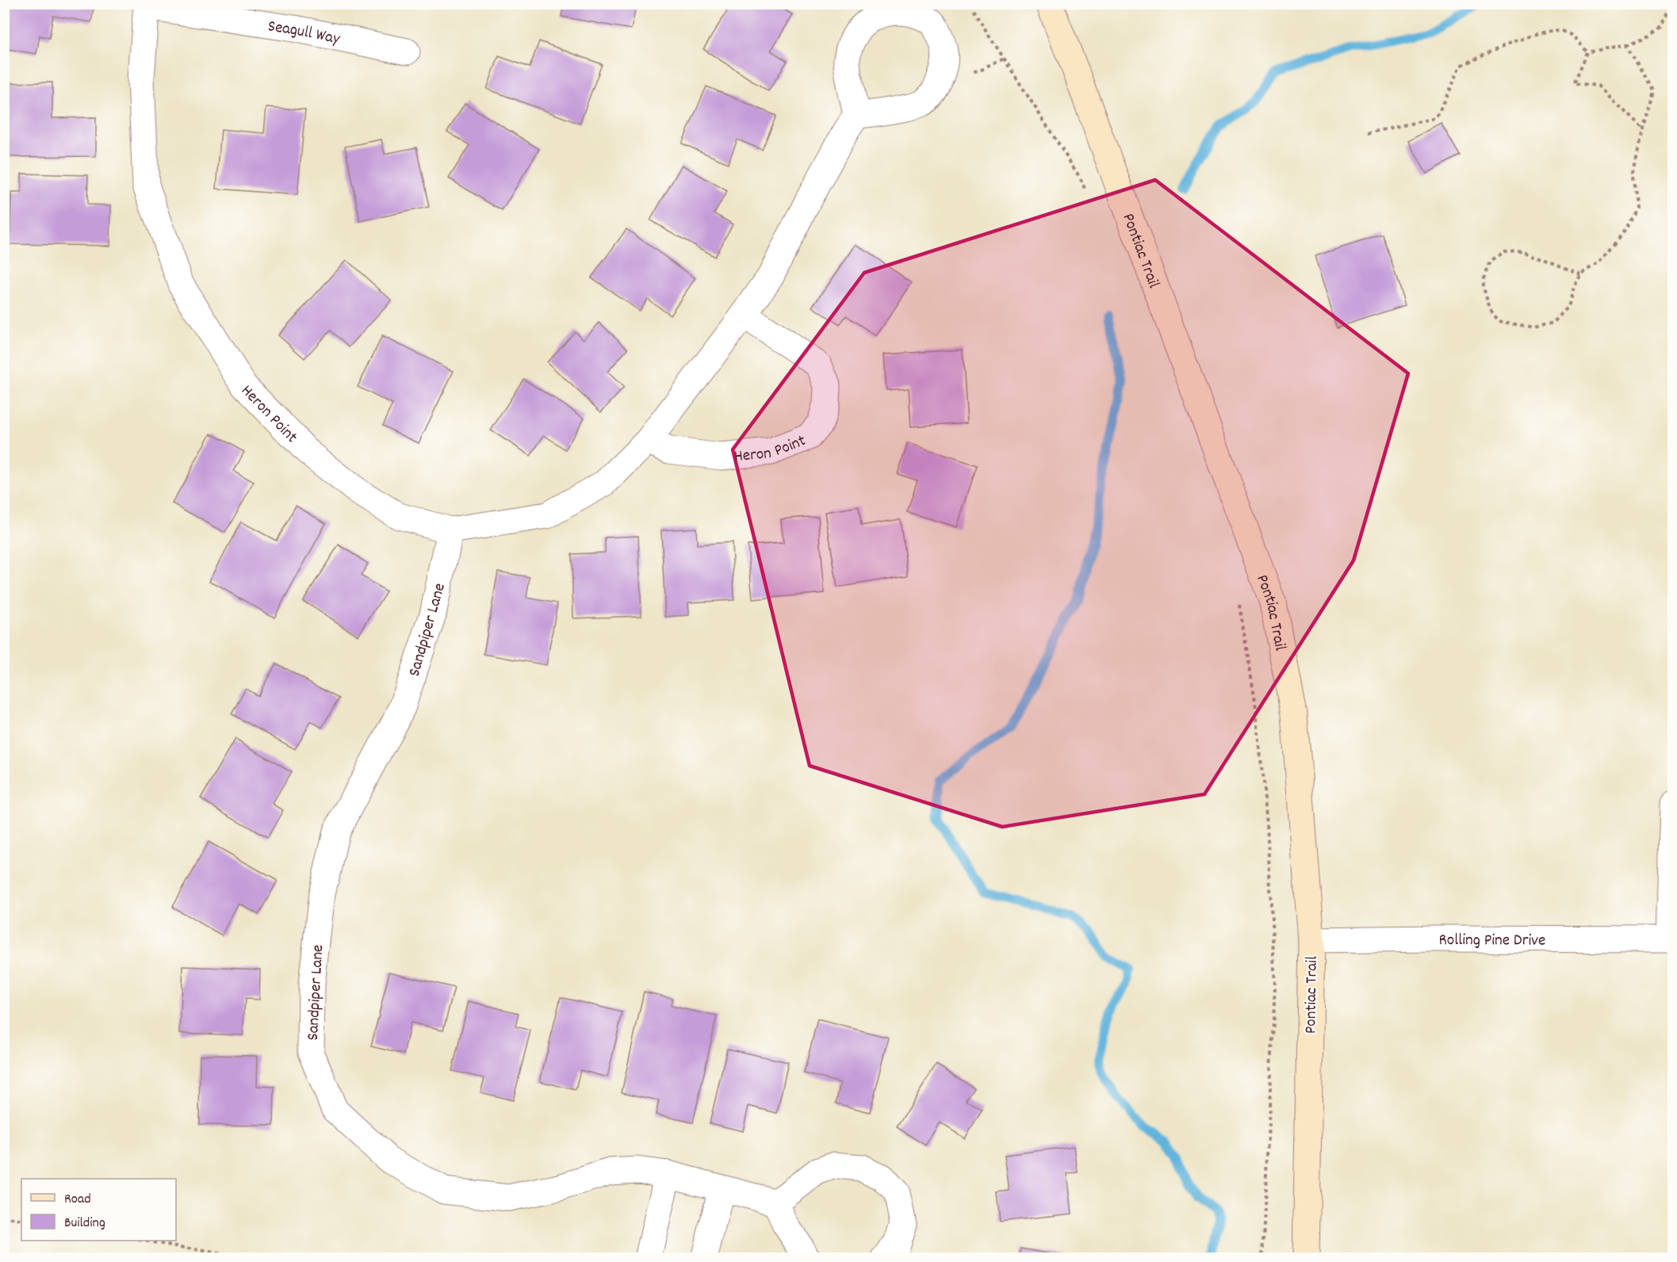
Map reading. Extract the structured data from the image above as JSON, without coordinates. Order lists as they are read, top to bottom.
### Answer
{
  "streets": {
    "main road": ["Pontiac Trail"],
    "street": [
      "Seagull Way",
      "Heron Point",
      "Sandpiper Lane",
      "Rolling Pine Drive"
    ]
  },
  "crossings": [
    ["Seagull Way", "Heron Point"],
    ["Pontiac Trail", "Rolling Pine Drive"],
    ["Heron Point", "Sandpiper Lane"]
  ],
  "legend": ["Road", "Building"]
}
